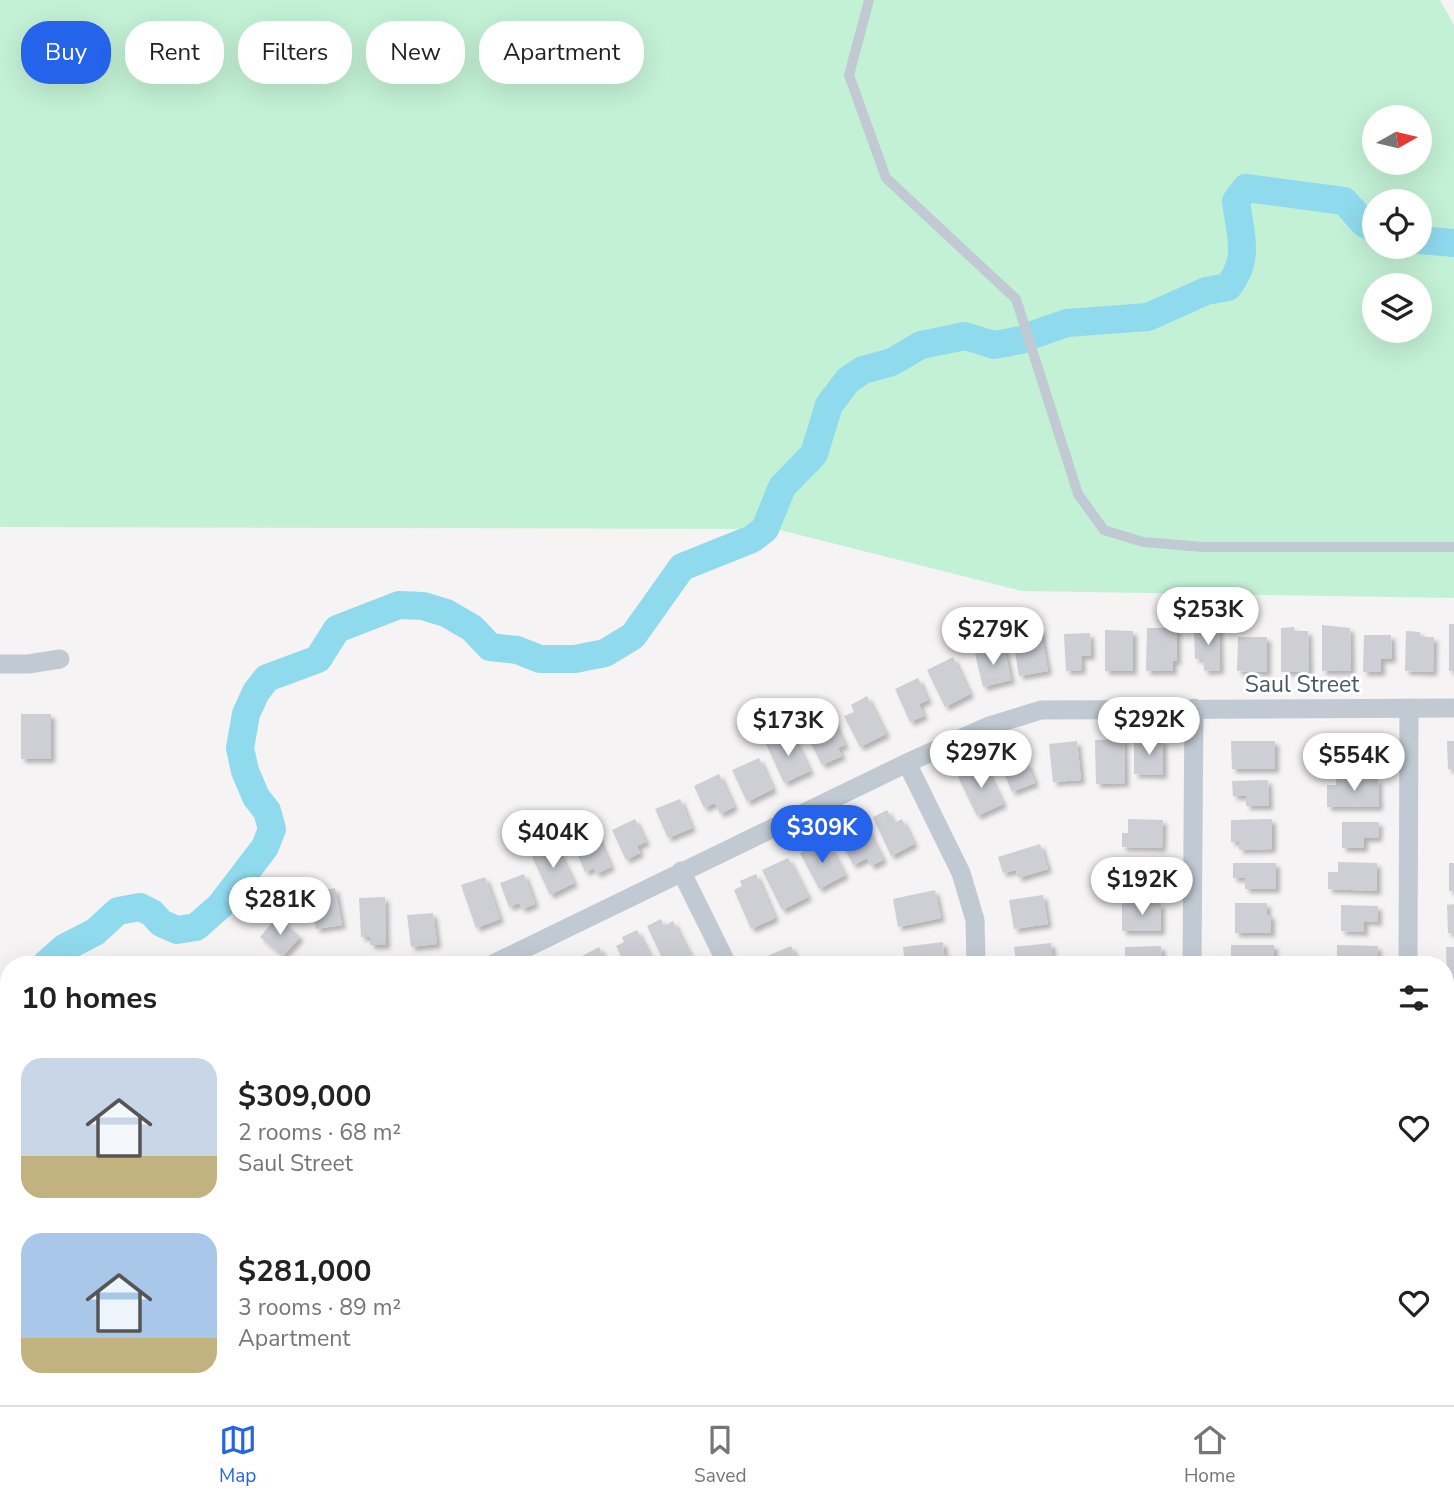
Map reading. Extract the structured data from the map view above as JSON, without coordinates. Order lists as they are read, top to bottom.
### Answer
{
  "streets": {
    "street": ["Saul Street"]
  },
  "north": "right",
  "page": {
    "chip": [
      "Buy",
      "Rent",
      "Filters",
      "New",
      "Apartment"
    ],
    "price": [
      "$253K",
      "$279K",
      "$292K",
      "$173K",
      "$297K",
      "$554K",
      "$309K",
      "$404K",
      "$192K",
      "$281K"
    ],
    "heading": "10 homes",
    "list": [
      {
        "name": "$309,000",
        "note": "2 rooms · 68 m² · Saul Street"
      },
      {
        "name": "$281,000",
        "note": "3 rooms · 89 m² · Apartment"
      }
    ],
    "tabs": ["Map", "Saved", "Home"]
  }
}
